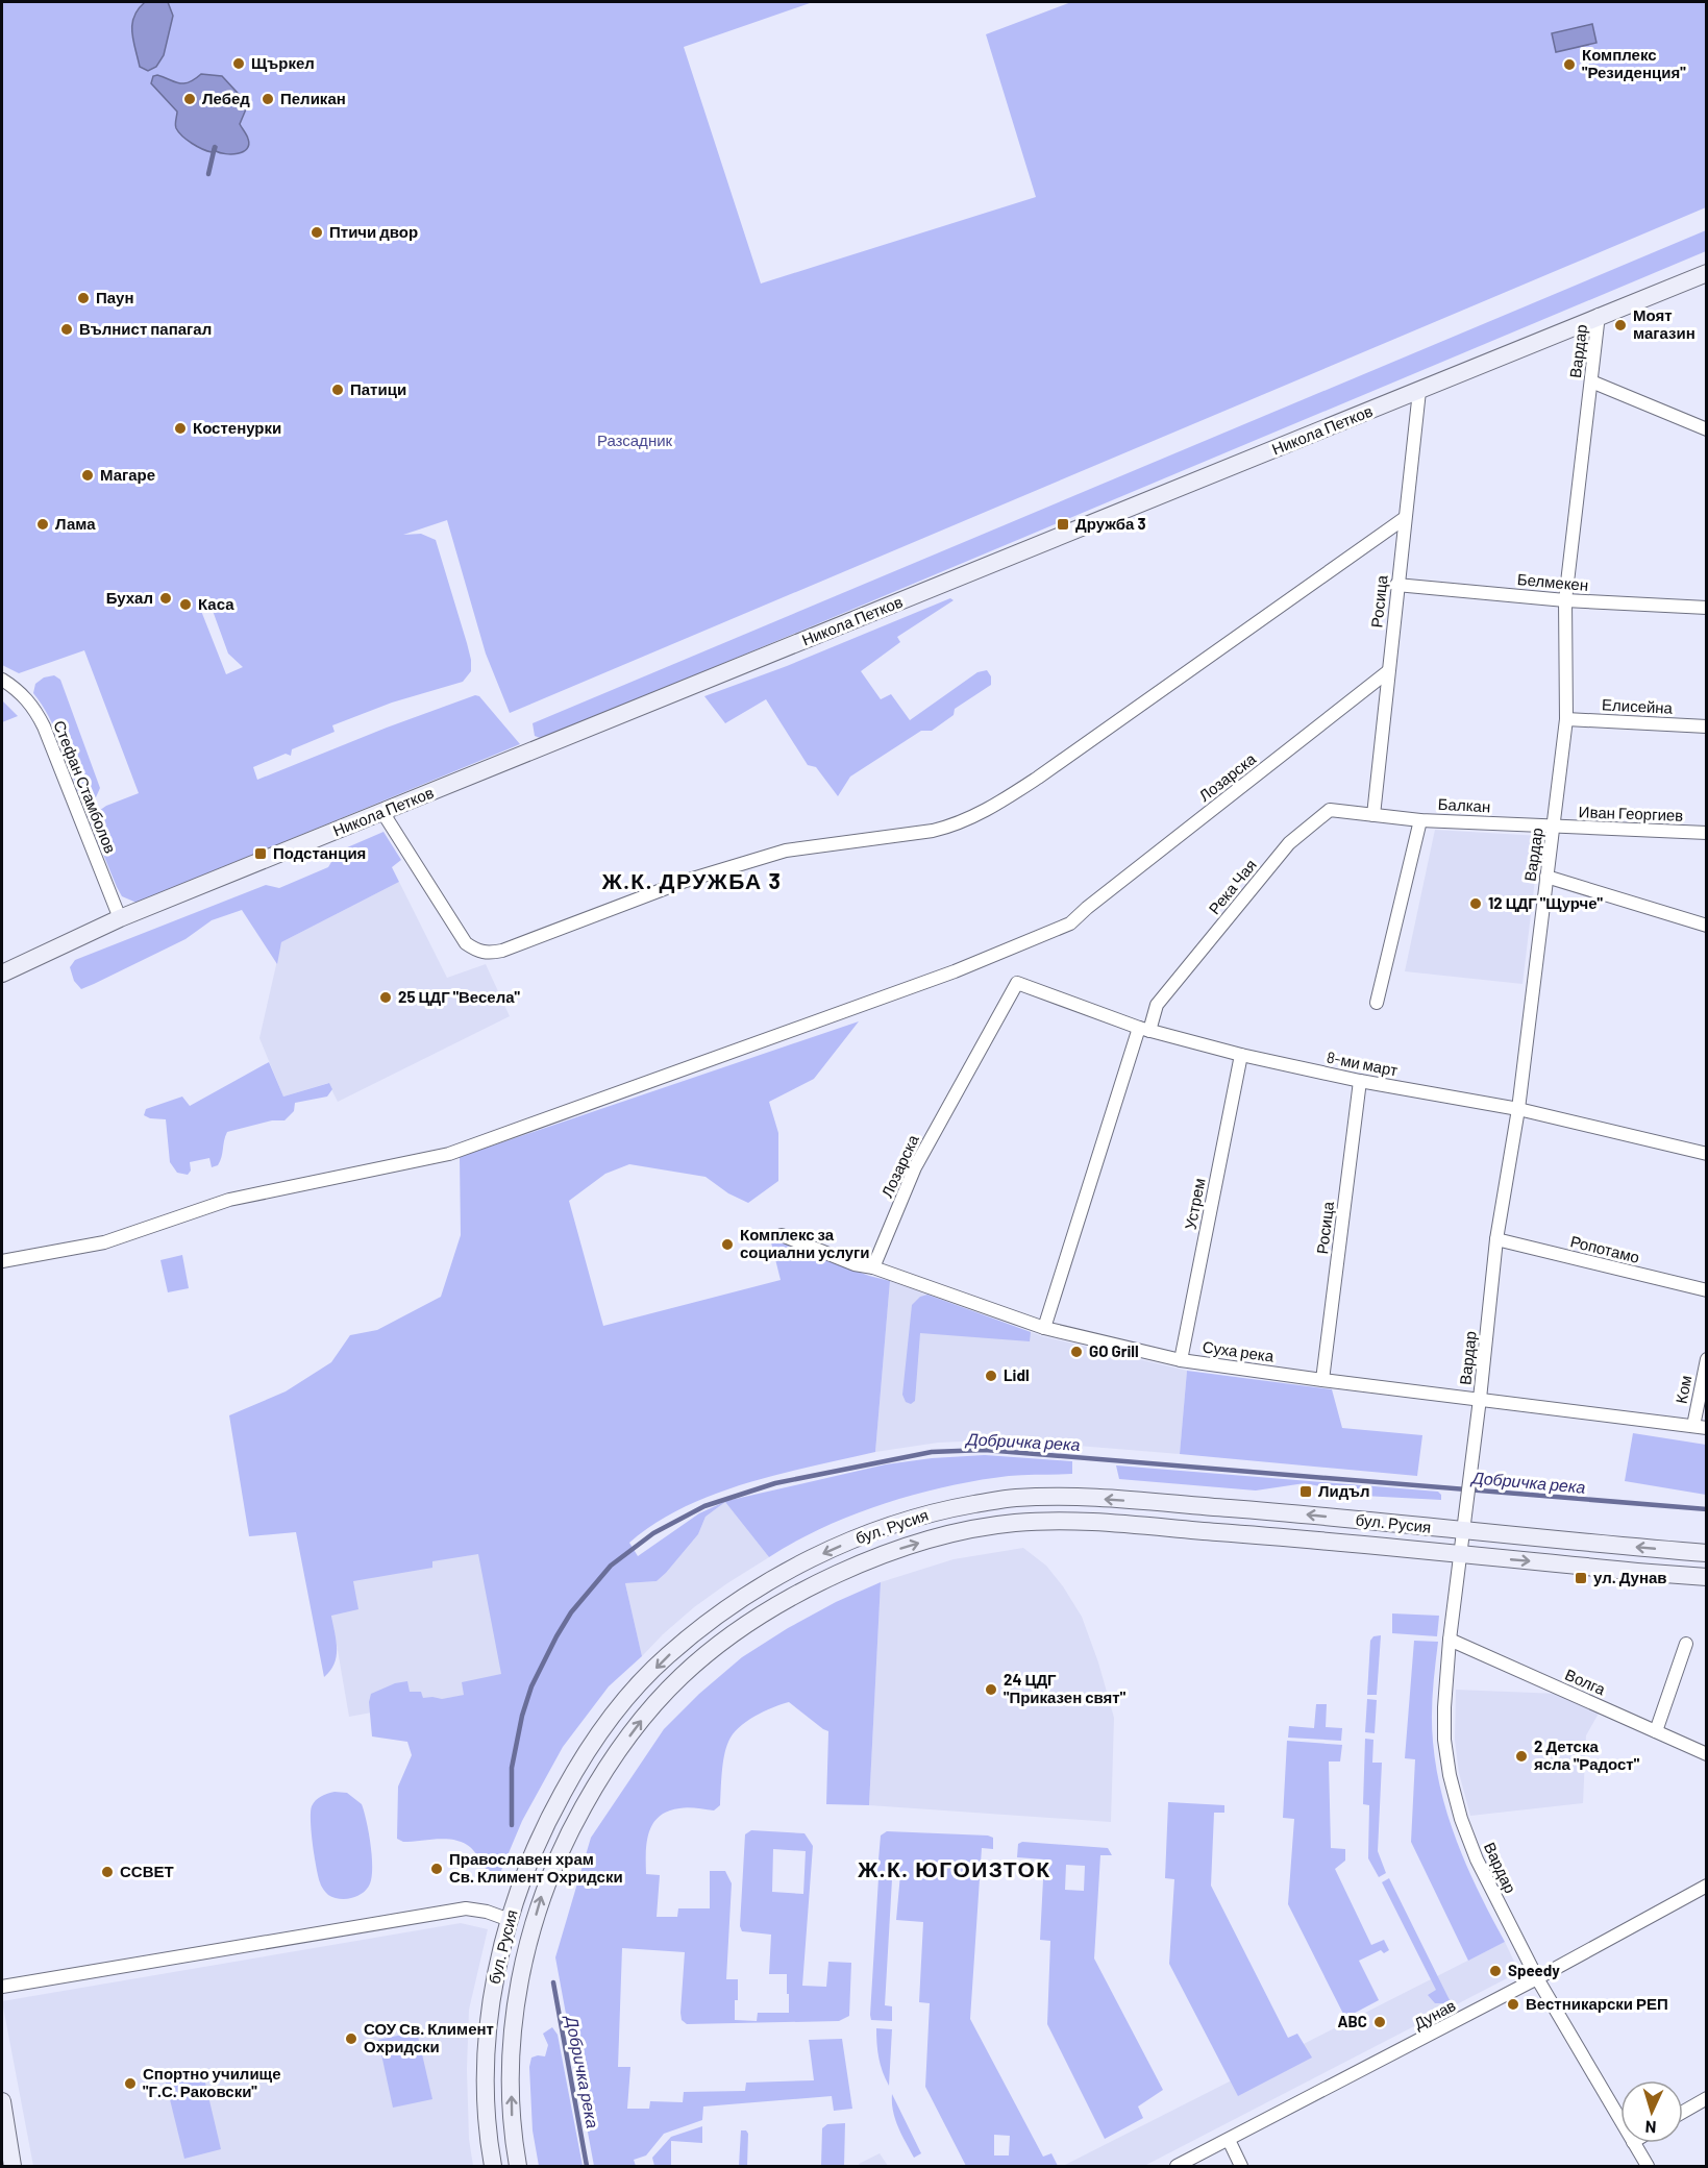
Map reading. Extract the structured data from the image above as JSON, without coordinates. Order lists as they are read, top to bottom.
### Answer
{
  "streets": {
    "main road": ["Никола Петков", "бул. Русия"],
    "street": [
      "Вардар",
      "Белмекен",
      "Росица",
      "Елисейна",
      "Лозарска",
      "Стефан Стамболов",
      "Балкан",
      "Иван Георгиев",
      "Река Чая",
      "8-ми март",
      "Устрем",
      "Ропотамо",
      "Суха река",
      "Ком",
      "Волга",
      "Дунав"
    ]
  },
  "crossings": [
    ["Вардар", "Никола Петков"],
    ["Вардар", "Белмекен"],
    ["Вардар", "Елисейна"],
    ["Вардар", "Балкан"],
    ["Вардар", "Иван Георгиев"],
    ["Вардар", "8-ми март"],
    ["Вардар", "Ропотамо"],
    ["Вардар", "Суха река"],
    ["Вардар", "бул. Русия"],
    ["Вардар", "Волга"],
    ["Вардар", "Дунав"],
    ["Никола Петков", "Росица"],
    ["Никола Петков", "Стефан Стамболов"],
    ["Белмекен", "Росица"],
    ["Росица", "Лозарска"],
    ["Росица", "Балкан"],
    ["Росица", "Река Чая"],
    ["Росица", "8-ми март"],
    ["Росица", "Суха река"],
    ["Лозарска", "8-ми март"],
    ["Лозарска", "Суха река"],
    ["Балкан", "Иван Георгиев"],
    ["Балкан", "Река Чая"],
    ["Река Чая", "8-ми март"],
    ["Река Чая", "Суха река"],
    ["8-ми март", "Устрем"],
    ["Устрем", "Суха река"],
    ["Суха река", "Ком"]
  ],
  "districts": ["Ж.К. ДРУЖБА 3", "Ж.К. ЮГОИЗТОК"],
  "water": ["Добричка река"],
  "parks": ["Разсадник"],
  "places": {
    "other": [
      "Щъркел",
      "Комплекс \"Резиденция\"",
      "Лебед",
      "Пеликан",
      "Птичи двор",
      "Паун",
      "Моят магазин",
      "Вълнист папагал",
      "Патици",
      "Костенурки",
      "Магаре",
      "Лама",
      "Бухал",
      "Каса",
      "12 ЦДГ \"Щурче\"",
      "25 ЦДГ \"Весела\"",
      "Комплекс за социални услуги",
      "GO Grill",
      "Lidl",
      "24 ЦДГ \"Приказен свят\"",
      "2 Детска ясла \"Радост\"",
      "Православен храм Св. Климент Охридски",
      "ССВЕТ",
      "Speedy",
      "Вестникарски РЕП",
      "ABC",
      "СОУ Св. Климент Охридски",
      "Спортно училище \"Г.С. Раковски\""
    ],
    "transit": [
      "Дружба 3",
      "Подстанция",
      "Лидъл",
      "ул. Дунав"
    ]
  },
  "north": "bottom"
}
